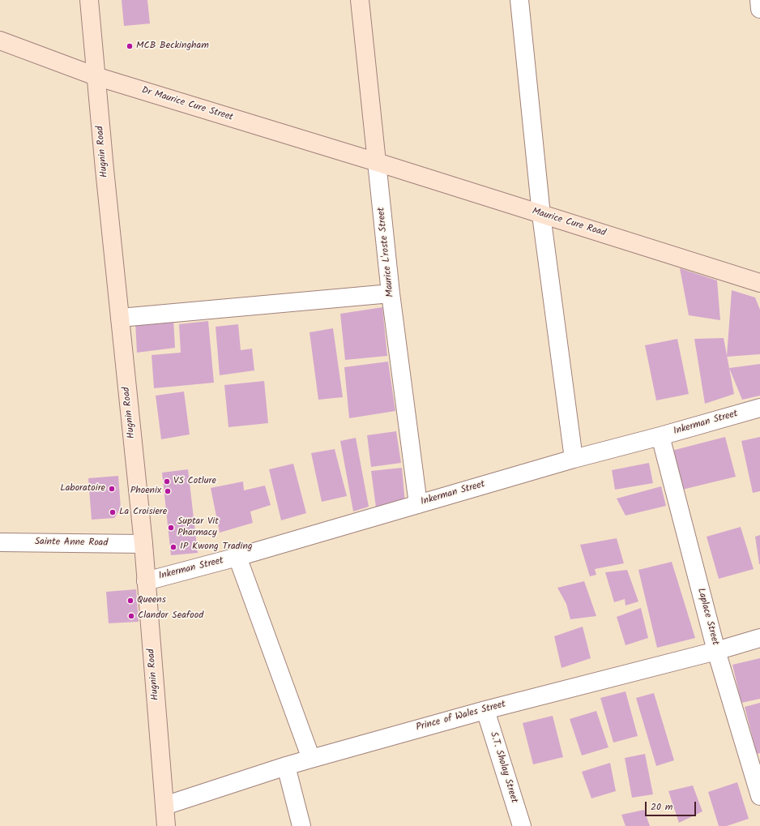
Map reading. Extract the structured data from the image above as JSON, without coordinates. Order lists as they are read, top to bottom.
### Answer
{
  "streets": {
    "main road": [
      "Dr Maurice Cure Street",
      "Hugnin Road",
      "Maurice Cure Road",
      "Maurice L'roste Street"
    ],
    "street": [
      "Inkerman Street",
      "Sainte Anne Road",
      "Laplace Street",
      "Prince of Wales Street",
      "S.T. Sholay Street"
    ]
  },
  "crossings": [
    ["Dr Maurice Cure Street", "Hugnin Road"],
    ["Dr Maurice Cure Street", "Maurice Cure Road"],
    ["Dr Maurice Cure Street", "Maurice L'roste Street"],
    ["Hugnin Road", "Inkerman Street"],
    ["Hugnin Road", "Sainte Anne Road"],
    ["Hugnin Road", "Prince of Wales Street"],
    ["Maurice Cure Road", "Maurice L'roste Street"],
    ["Maurice L'roste Street", "Inkerman Street"],
    ["Inkerman Street", "Laplace Street"],
    ["Laplace Street", "Prince of Wales Street"],
    ["Prince of Wales Street", "S.T. Sholay Street"]
  ],
  "places": [
    "MCB Beckingham",
    "VS Cotlure",
    "Laboratoire",
    "Phoenix",
    "La Croisiere",
    "Suptar Vit Pharmacy",
    "IP Kwong Trading",
    "Queens",
    "Clandor Seafood"
  ],
  "scale_bar": "20 m"
}
